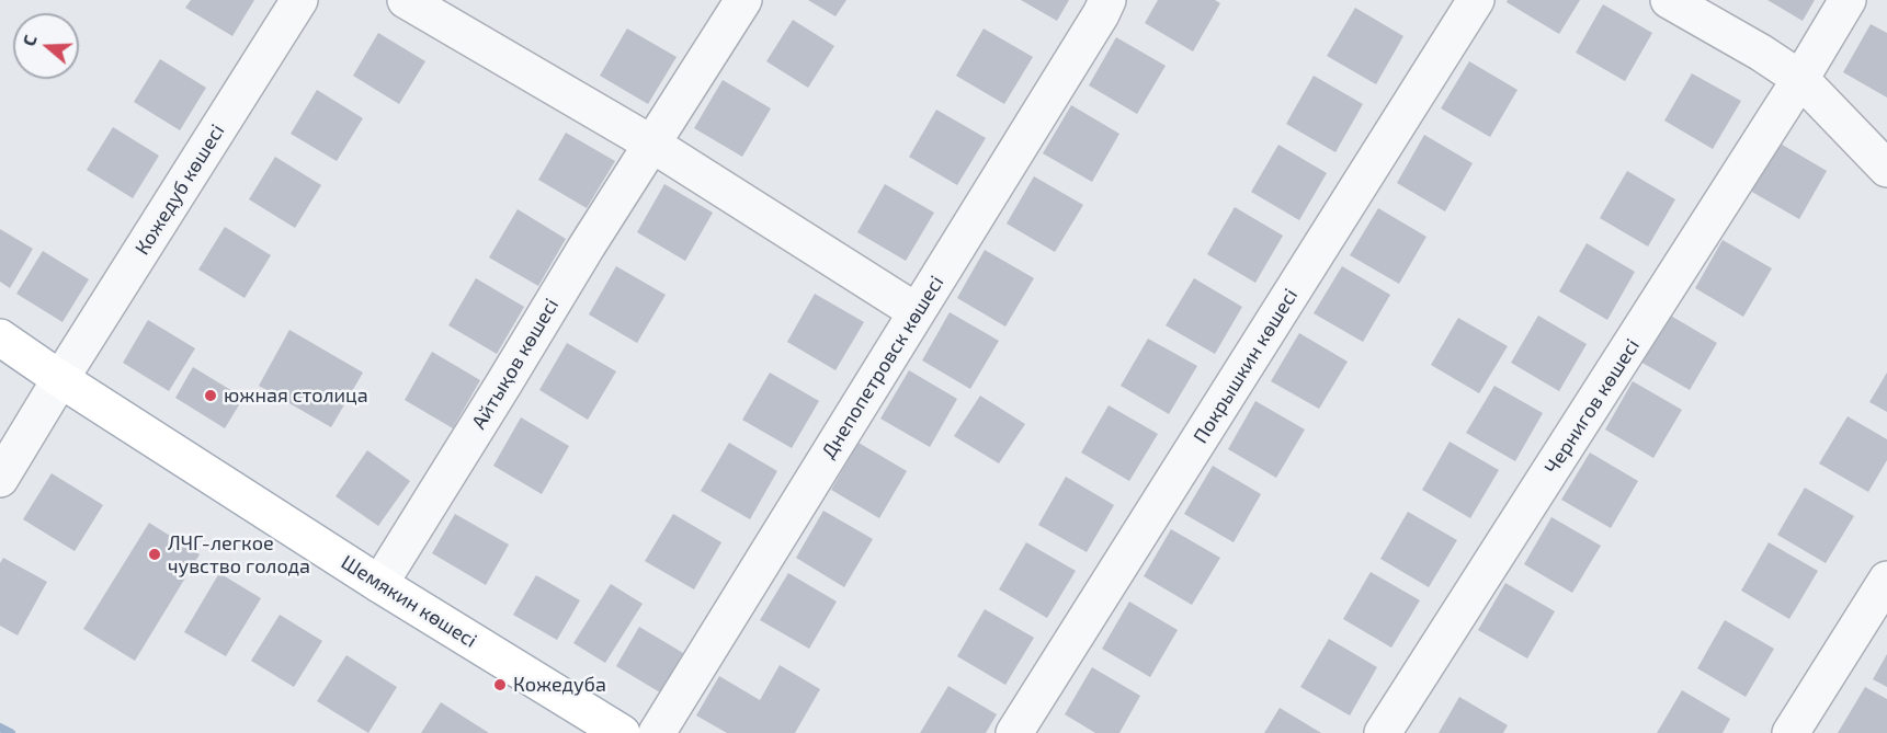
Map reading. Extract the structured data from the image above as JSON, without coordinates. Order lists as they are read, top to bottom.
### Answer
{
  "streets": {
    "main road": ["Шемякин көшесі"],
    "street": [
      "Кожедуб көшесі",
      "Айтықов көшесі",
      "Покрышкин көшесі",
      "Днепопетровск көшесі",
      "Чернигов көшесі"
    ]
  },
  "crossings": [
    ["Кожедуб көшесі", "Шемякин көшесі"],
    ["Айтықов көшесі", "Шемякин көшесі"]
  ],
  "places": ["южная столица", "ЛЧГ-легкое чувство голода", "Кожедуба"],
  "north": "left"
}
